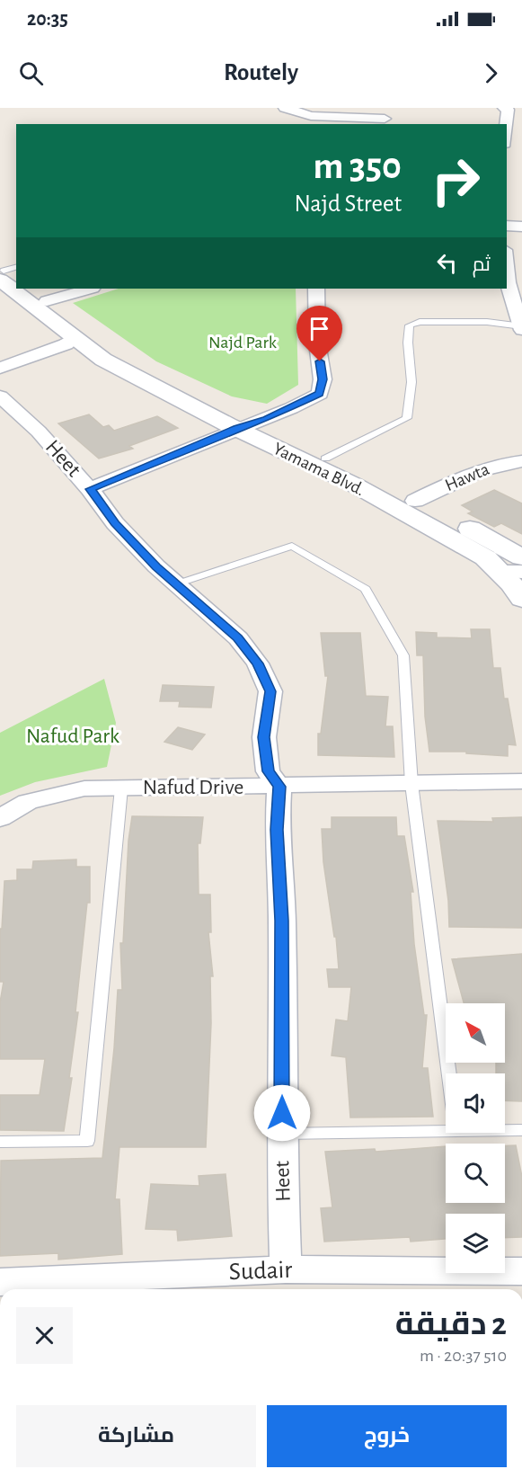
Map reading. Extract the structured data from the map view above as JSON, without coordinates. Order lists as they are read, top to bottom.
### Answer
{
  "streets": {
    "main road": ["Yamama Blvd."],
    "street": [
      "Heet",
      "Hawta",
      "Nafud Drive",
      "Sudair"
    ]
  },
  "crossings": [
    ["Heet", "Nafud Drive"],
    ["Heet", "Sudair"],
    ["Yamama Blvd.", "Hawta"]
  ],
  "parks": ["Najd Park", "Nafud Park"],
  "north": "top left",
  "page": {
    "status": "20:35",
    "header": "Routely",
    "turn": ["350 m", "Najd Street"],
    "then": "ثم",
    "heading": ["2 دقيقة", "510 m · 20:37"],
    "buttons": ["خروج", "مشاركة"]
  }
}
